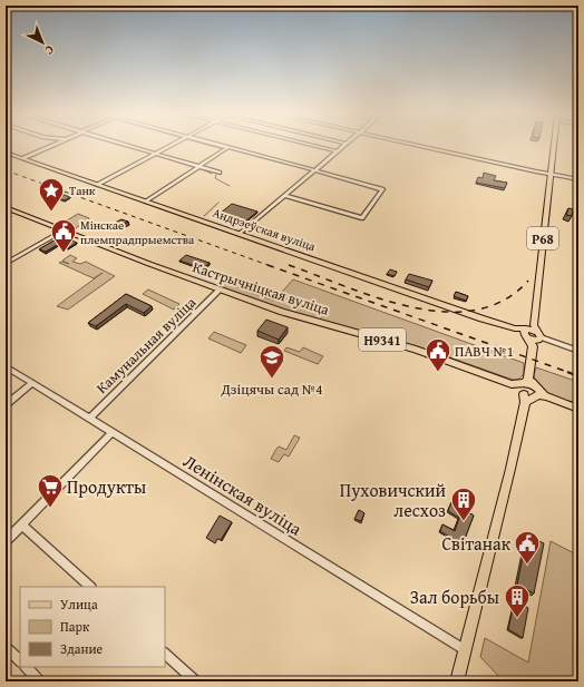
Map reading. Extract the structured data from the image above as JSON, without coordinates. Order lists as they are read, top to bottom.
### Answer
{
  "streets": {
    "main road": [
      "Андрэеўская вуліца",
      "Р68",
      "Кастрычніцкая вуліца",
      "Н9341"
    ],
    "street": ["Камунальная вуліца", "Ленінская вуліца"]
  },
  "crossings": [
    ["Андрэеўская вуліца", "Р68"],
    ["Р68", "Кастрычніцкая вуліца"],
    ["Кастрычніцкая вуліца", "Камунальная вуліца"],
    ["Камунальная вуліца", "Ленінская вуліца"]
  ],
  "places": {
    "place": ["Танк"],
    "public building": ["Мінскае племпрадпрыемства", "ПАВЧ №1", "Світанак"],
    "school or university": ["Дзіцячы сад №4"],
    "supermarket": ["Продукты"],
    "building": ["Пуховичский лесхоз", "Зал борьбы"]
  },
  "legend": ["Улица", "Парк", "Здание"],
  "north": "bottom right"
}
